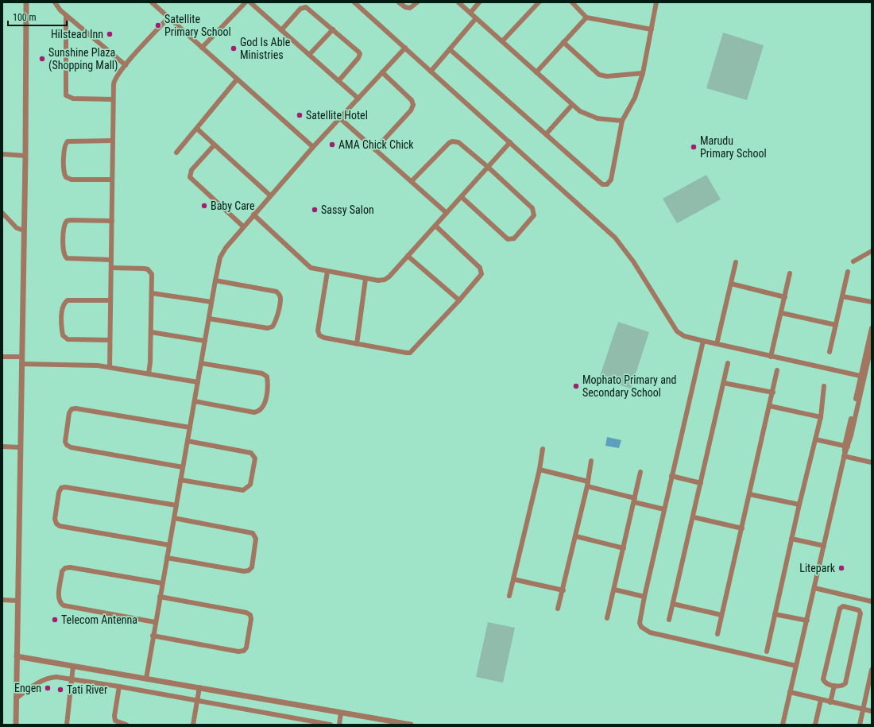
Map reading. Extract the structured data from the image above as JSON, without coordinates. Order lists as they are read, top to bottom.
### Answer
{
  "places": [
    "Satellite Primary School",
    "Hilstead Inn",
    "God Is Able Ministries",
    "Sunshine Plaza (Shopping Mall)",
    "Satellite Hotel",
    "AMA Chick Chick",
    "Marudu Primary School",
    "Baby Care",
    "Sassy Salon",
    "Mophato Primary and Secondary School",
    "Litepark",
    "Telecom Antenna",
    "Engen",
    "Tati River"
  ],
  "scale_bar": "100 m"
}
